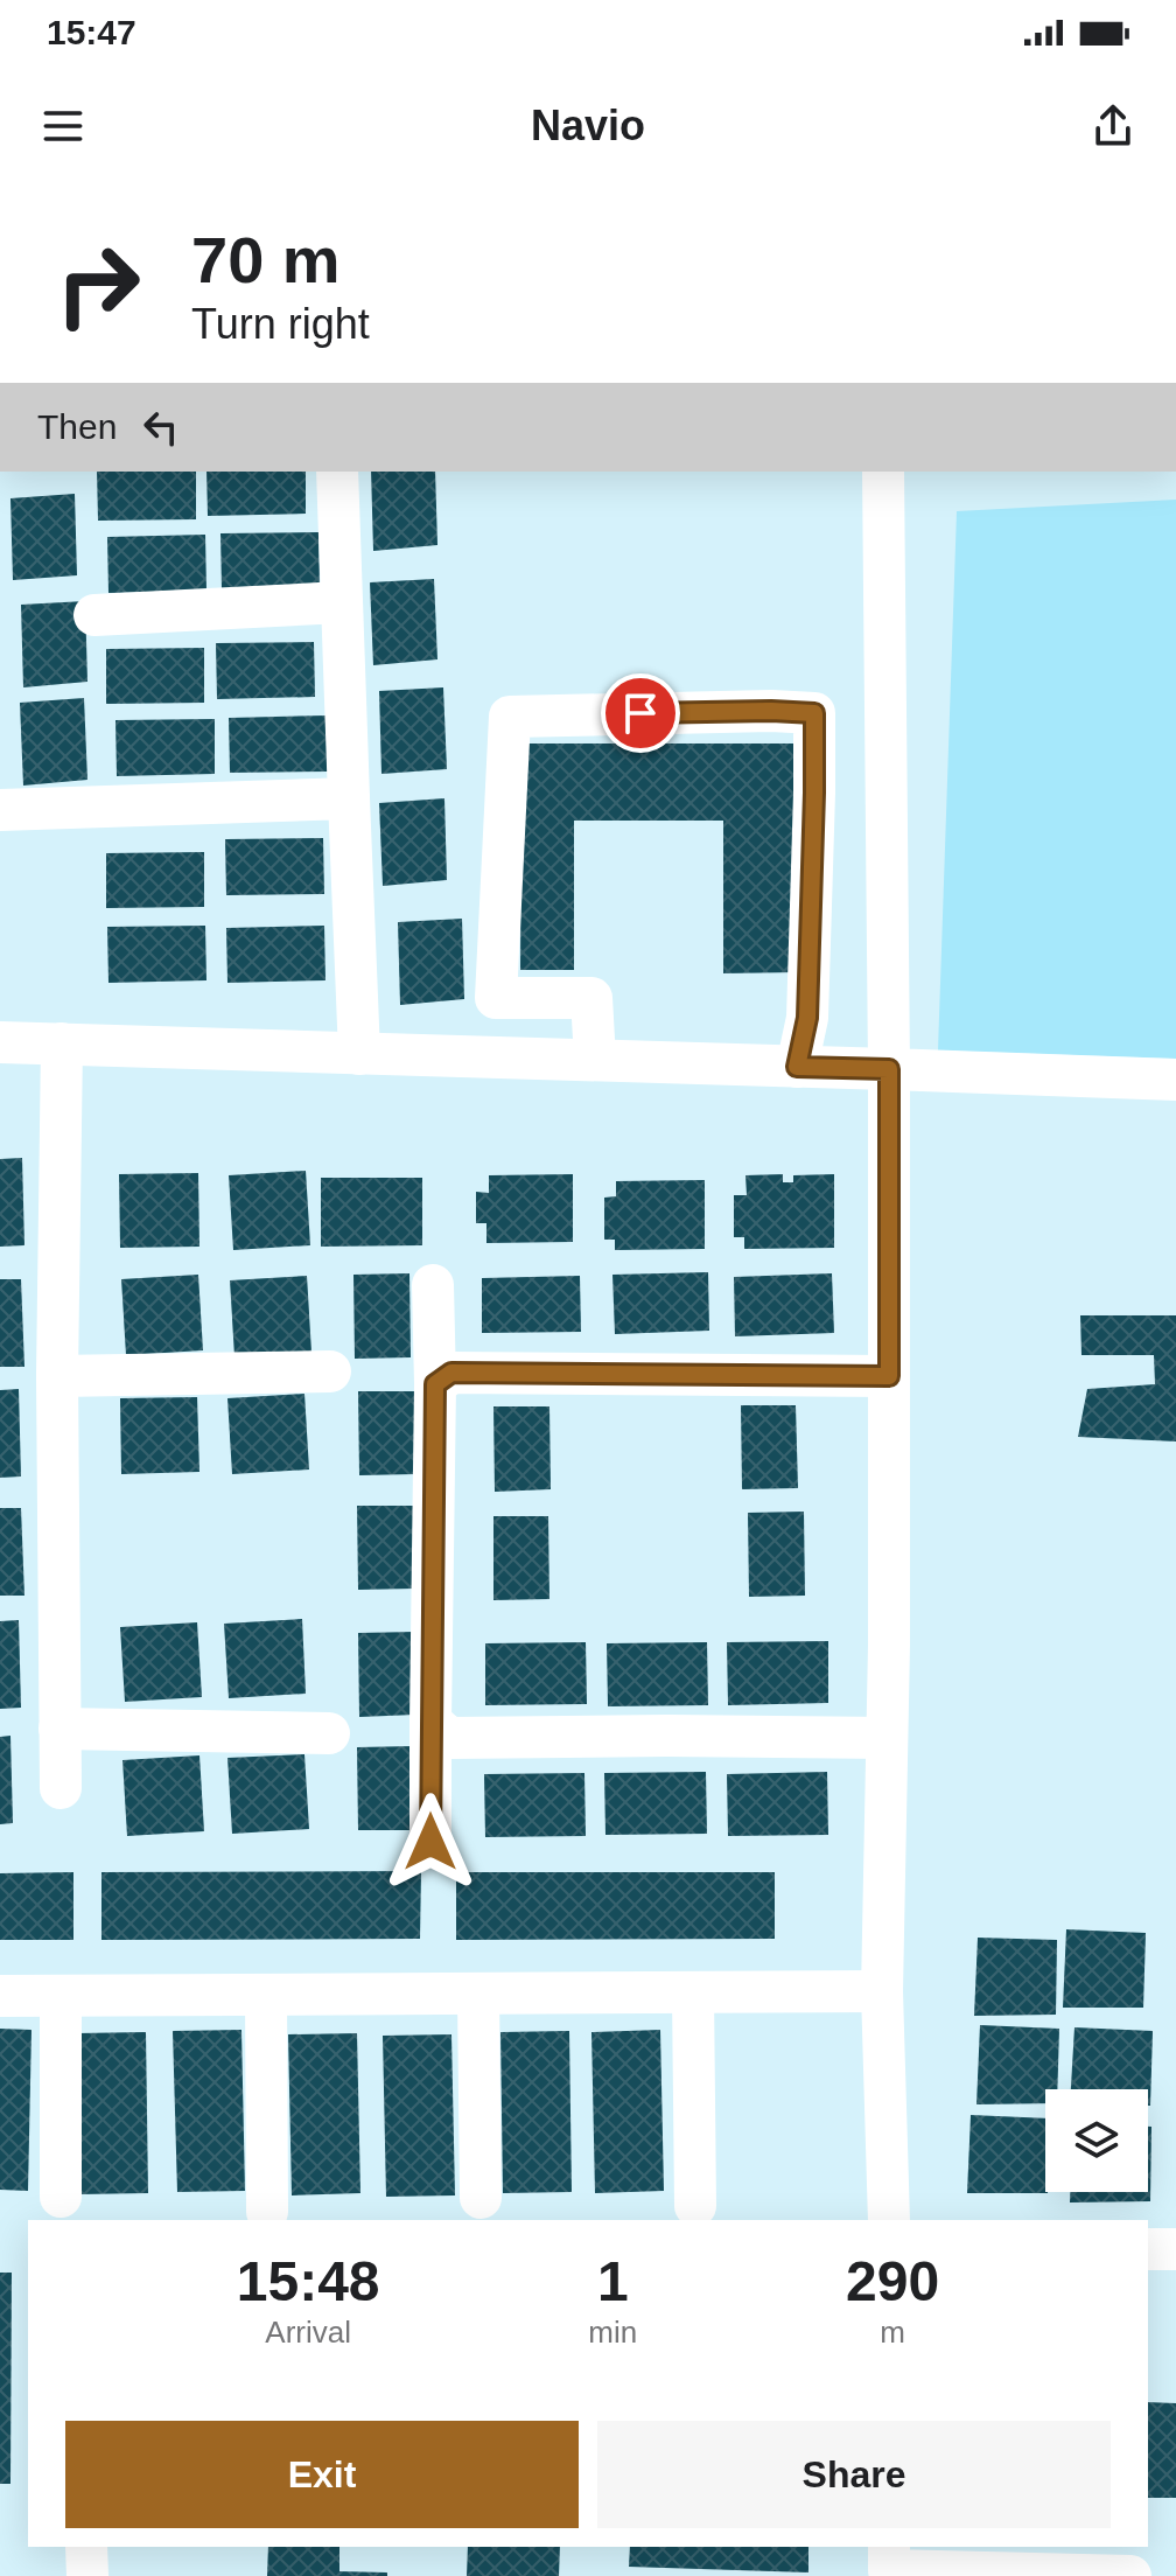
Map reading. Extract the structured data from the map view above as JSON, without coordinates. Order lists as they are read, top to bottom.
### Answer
{
  "page": {
    "status": "15:47",
    "header": "Navio",
    "turn": ["70 m", "Turn right"],
    "then": "Then",
    "eta": [
      "15:48",
      "Arrival",
      "1",
      "min",
      "290",
      "m"
    ],
    "buttons": ["Exit", "Share"]
  }
}
